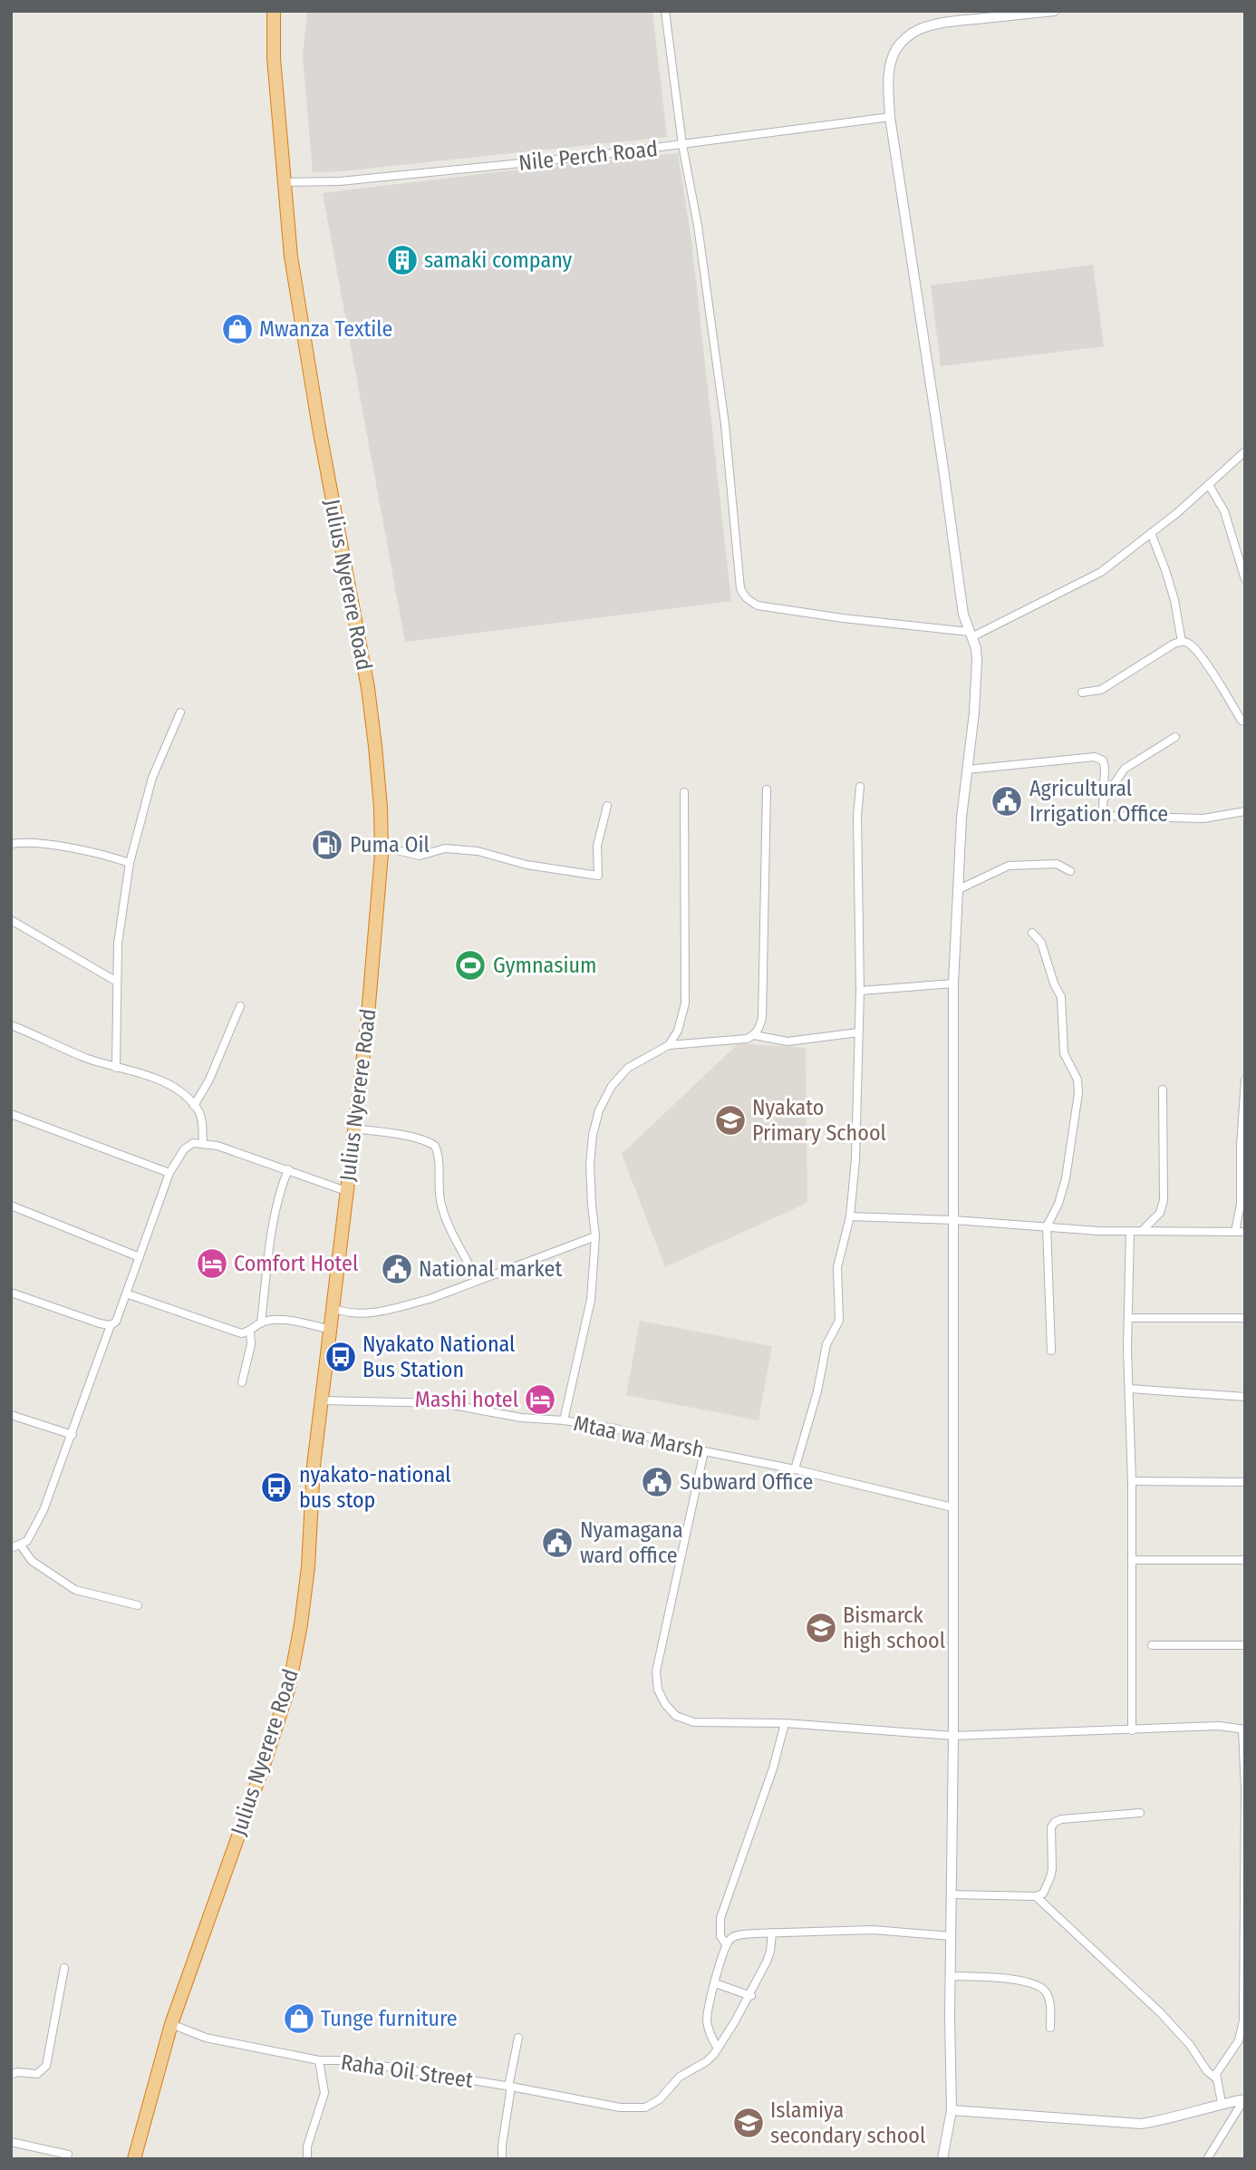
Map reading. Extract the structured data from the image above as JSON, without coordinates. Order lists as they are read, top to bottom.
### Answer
{
  "streets": {
    "highway": ["Julius Nyerere Road"],
    "street": ["Nile Perch Road", "Mtaa wa Marsh", "Raha Oil Street"]
  },
  "crossings": [
    ["Nile Perch Road", "Julius Nyerere Road"],
    ["Julius Nyerere Road", "Mtaa wa Marsh"],
    ["Julius Nyerere Road", "Raha Oil Street"]
  ],
  "places": {
    "building": ["samaki company"],
    "shop": ["Mwanza Textile", "Tunge furniture"],
    "public building": [
      "Agricultural Irrigation Office",
      "National market",
      "Subward Office",
      "Nyamagana ward office"
    ],
    "fuel station": ["Puma Oil"],
    "sports": ["Gymnasium"],
    "school or university": ["Nyakato Primary School", "Bismarck high school", "Islamiya secondary school"],
    "hotel": ["Comfort Hotel", "Mashi hotel"],
    "bus stop": ["Nyakato National Bus Station", "nyakato-national bus stop"]
  }
}
